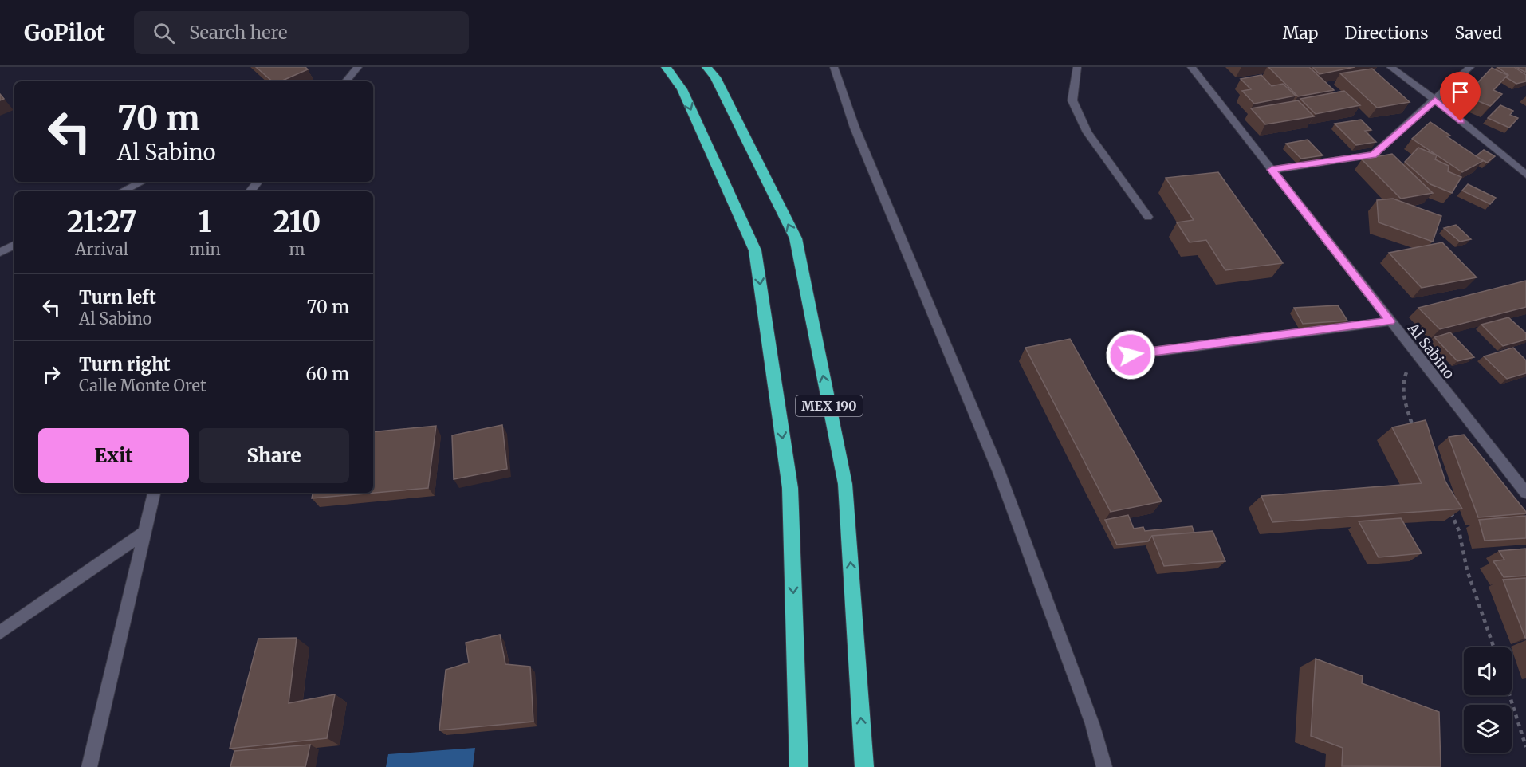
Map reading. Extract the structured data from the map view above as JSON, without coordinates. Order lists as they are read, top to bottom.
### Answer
{
  "streets": {
    "highway": ["MEX 190"],
    "street": ["Al Sabino"]
  },
  "page": {
    "header": "GoPilot",
    "search": "Search here",
    "nav": ["Map", "Directions", "Saved"],
    "turn": ["70 m", "Al Sabino"],
    "eta": [
      "21:27",
      "Arrival",
      "1",
      "min",
      "210",
      "m"
    ],
    "list": [
      {
        "name": "Turn left",
        "note": "Al Sabino",
        "value": "70 m"
      },
      {
        "name": "Turn right",
        "note": "Calle Monte Oret",
        "value": "60 m"
      }
    ],
    "buttons": ["Exit", "Share"]
  }
}
